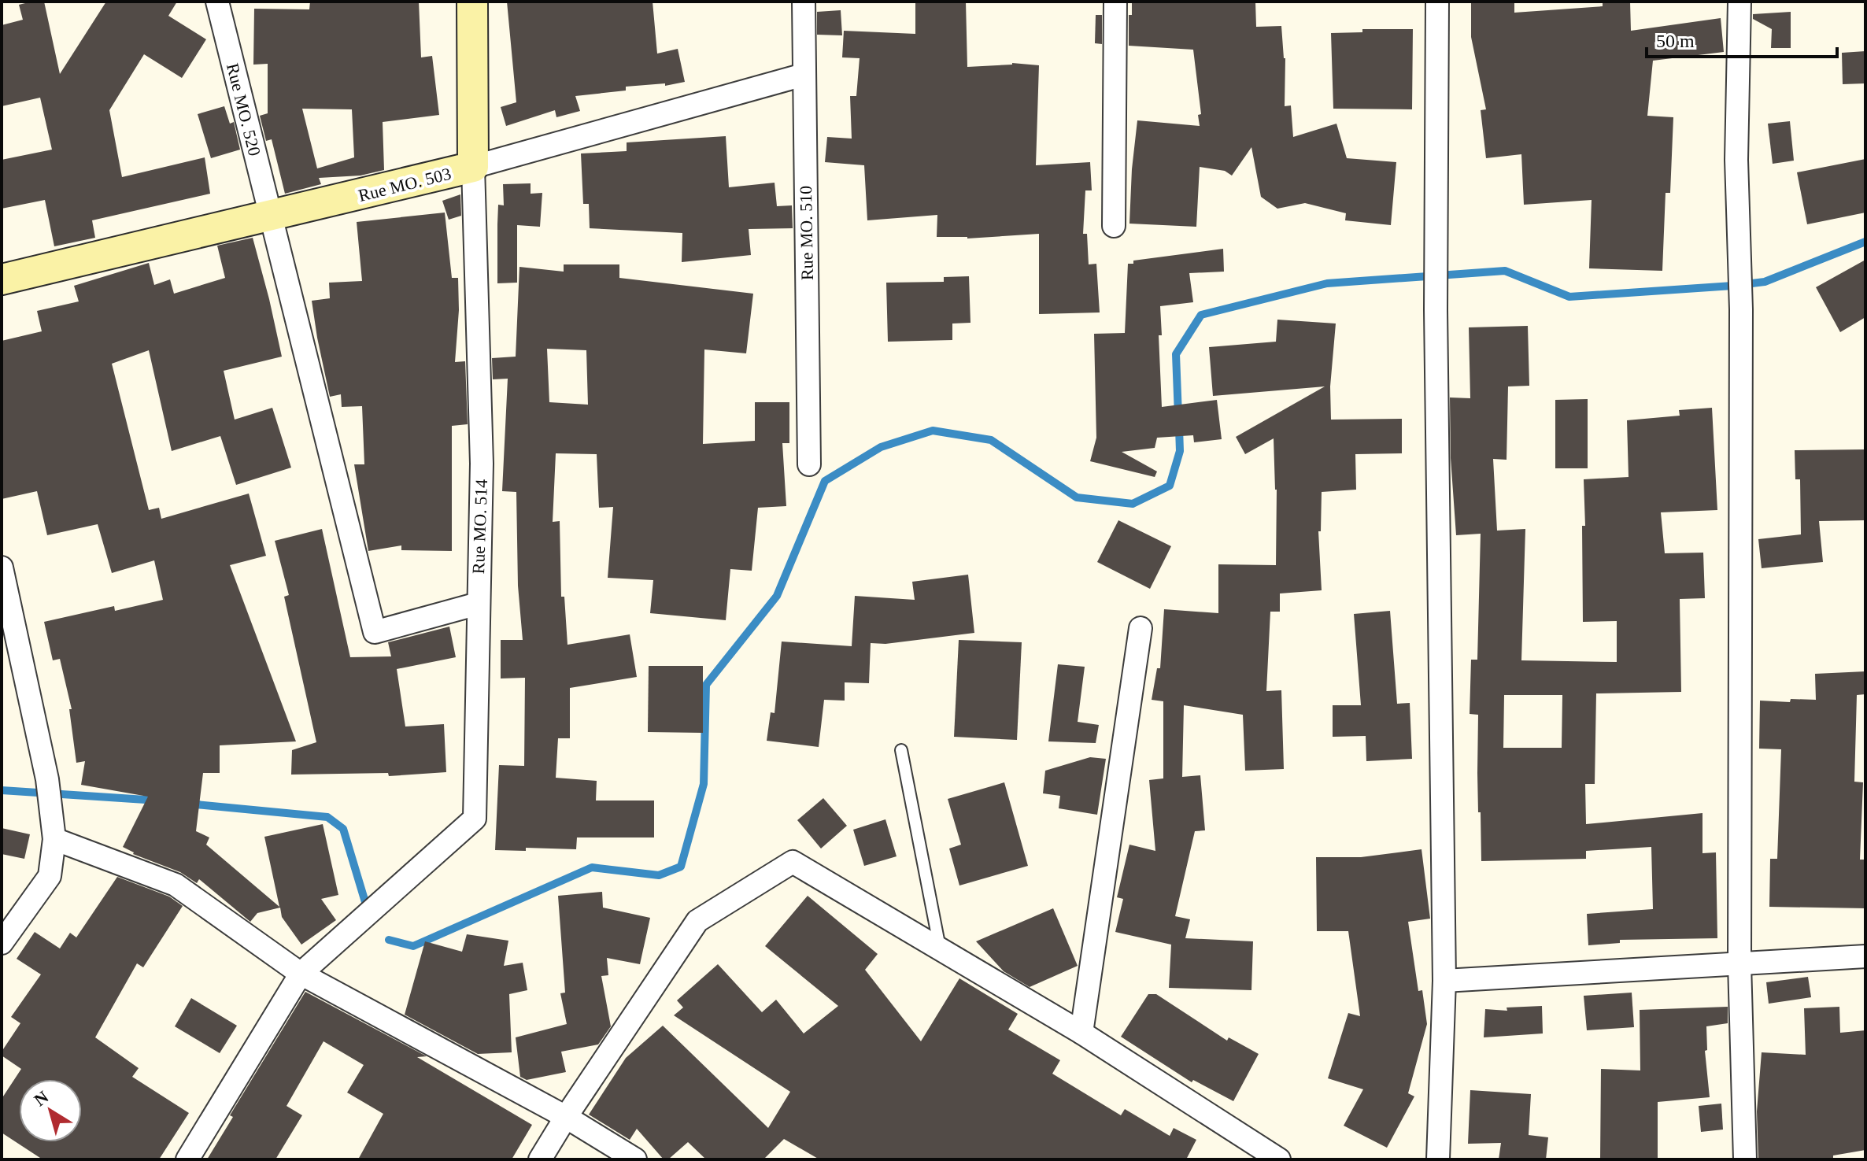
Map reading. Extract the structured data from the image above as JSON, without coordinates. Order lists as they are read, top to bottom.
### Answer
{
  "streets": {
    "street": [
      "Rue MO. 520",
      "Rue MO. 503",
      "Rue MO. 510",
      "Rue MO. 514"
    ]
  },
  "crossings": [
    ["Rue MO. 520", "Rue MO. 503"],
    ["Rue MO. 520", "Rue MO. 514"],
    ["Rue MO. 503", "Rue MO. 510"],
    ["Rue MO. 503", "Rue MO. 514"]
  ],
  "scale_bar": "50 m",
  "north": "top left"
}
